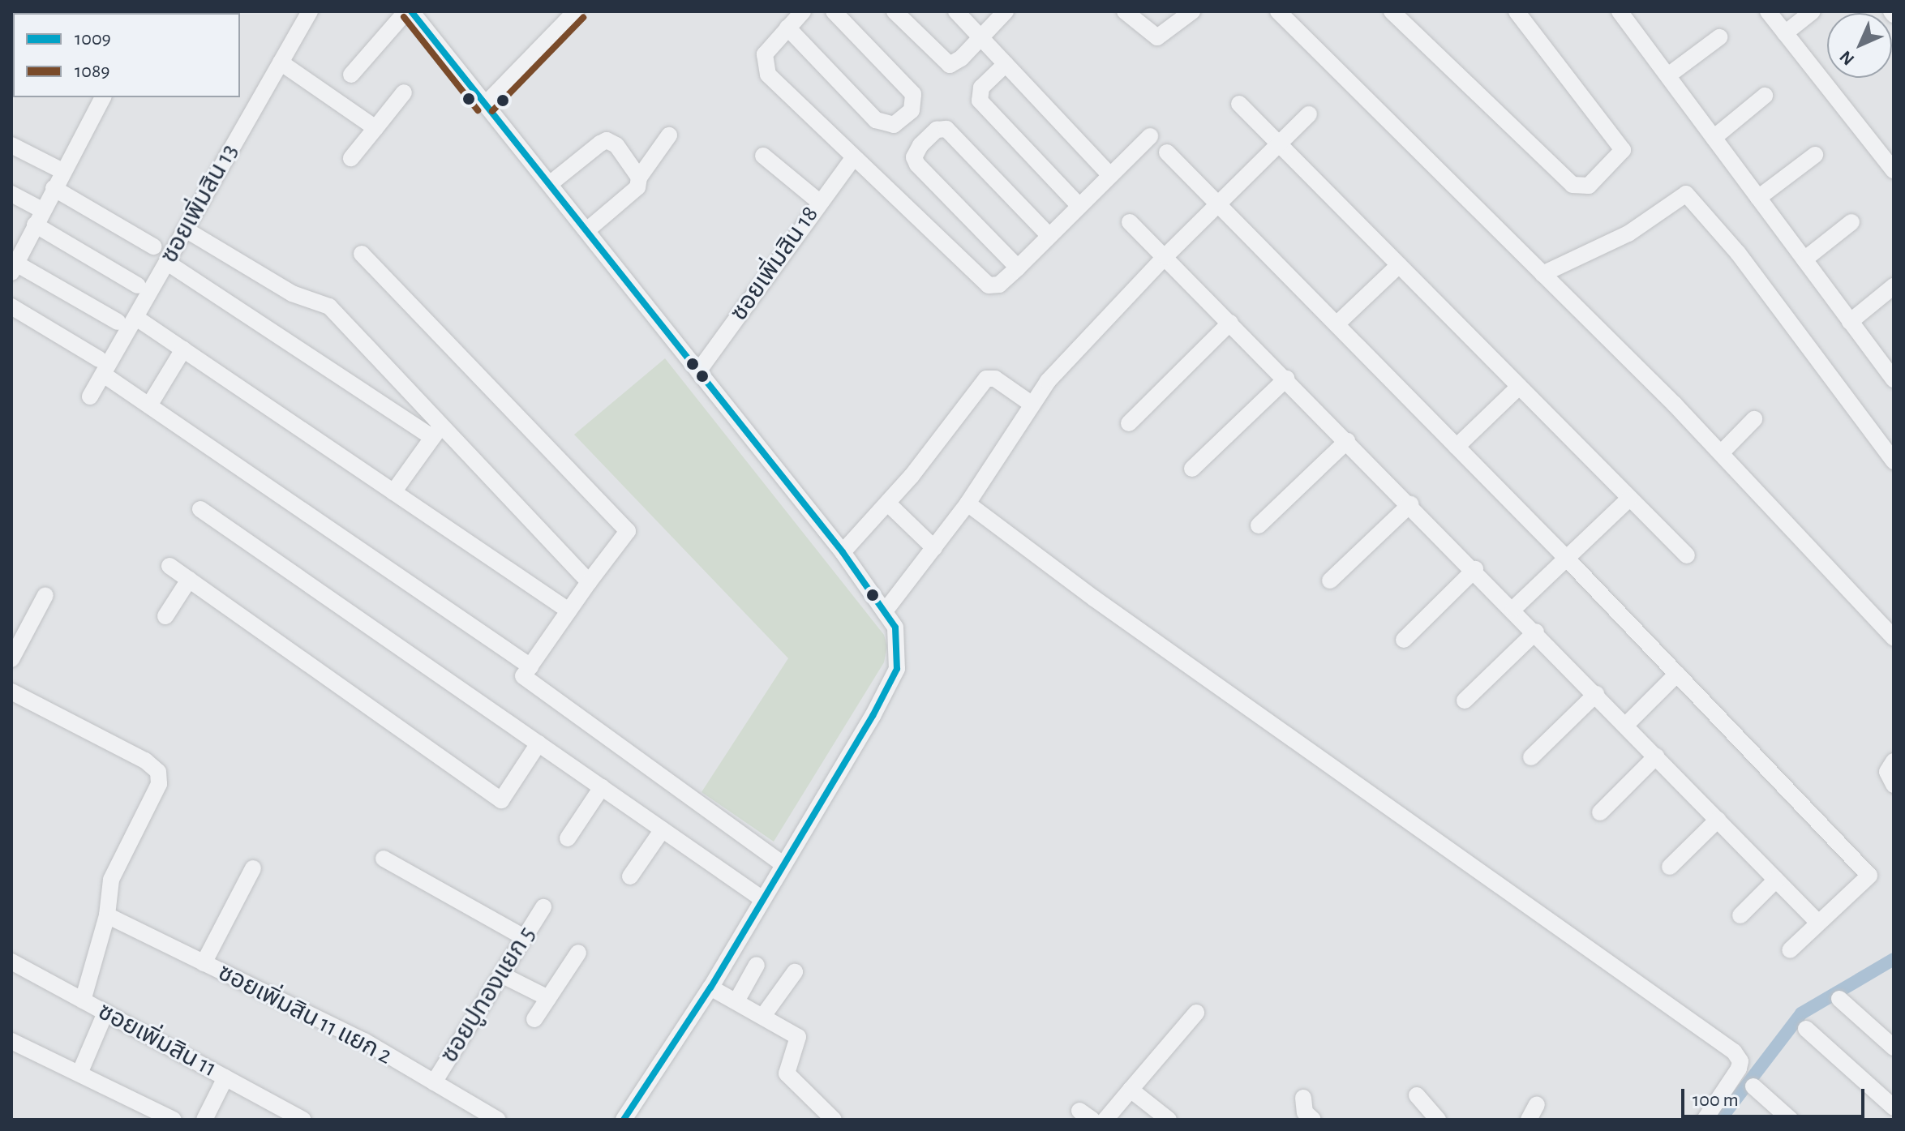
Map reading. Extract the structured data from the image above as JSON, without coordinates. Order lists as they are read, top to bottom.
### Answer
{
  "streets": {
    "street": [
      "ซอยเพิ่มสิน 13",
      "ซอยเพิ่มสิน 18",
      "ซอยปูทองแยก 5",
      "ซอยเพิ่มสิน 11 แยก 2",
      "ซอยเพิ่มสิน 11"
    ]
  },
  "crossings": [
    ["ซอยปูทองแยก 5", "ซอยเพิ่มสิน 11 แยก 2"]
  ],
  "lines": ["transit line 1009", "transit line 1089"],
  "legend": ["1009", "1089"],
  "scale_bar": "100 m",
  "north": "bottom left"
}
